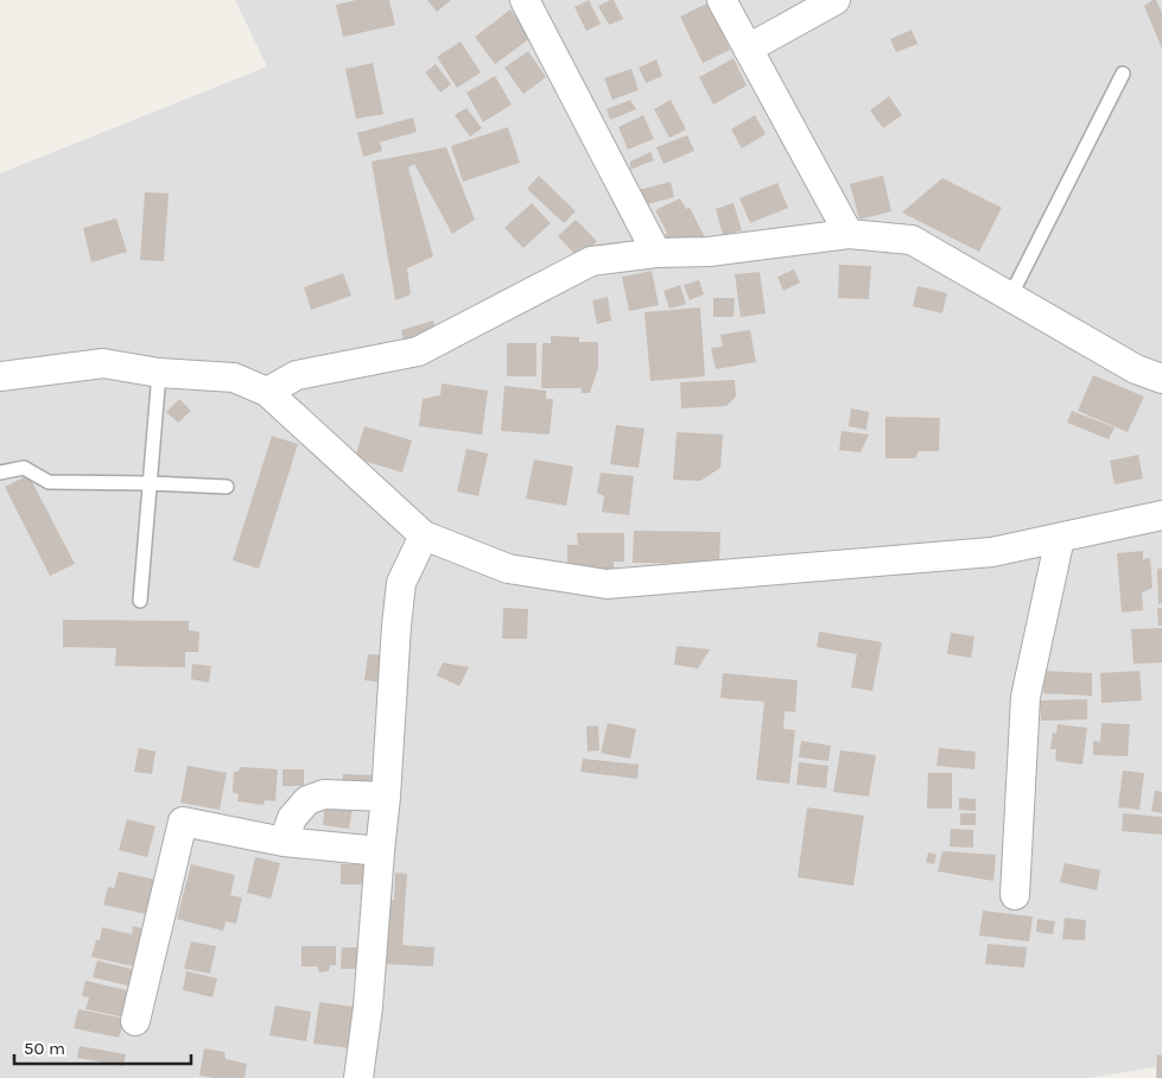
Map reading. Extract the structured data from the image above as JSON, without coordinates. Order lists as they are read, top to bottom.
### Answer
{
  "scale_bar": "50 m"
}
